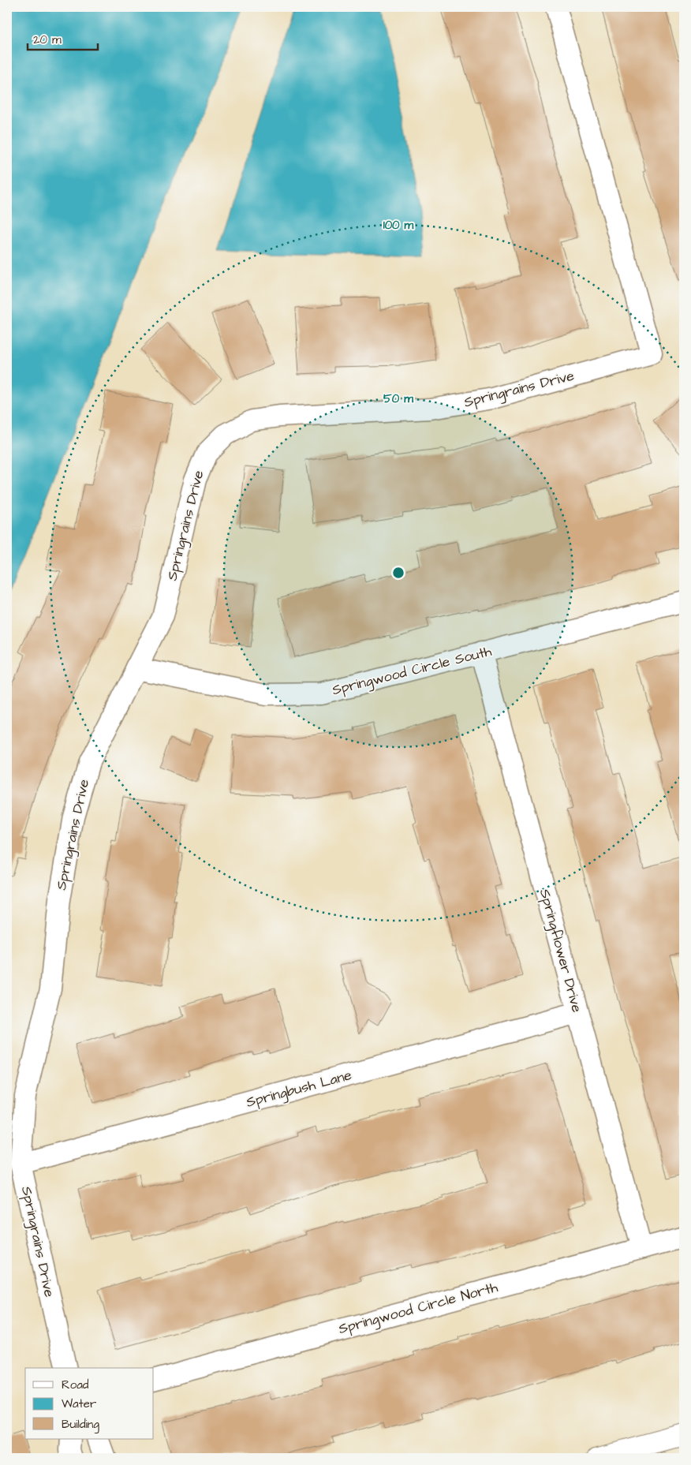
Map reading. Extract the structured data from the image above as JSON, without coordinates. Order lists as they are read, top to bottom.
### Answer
{
  "streets": {
    "street": [
      "Springrains Drive",
      "Springwood Circle South",
      "Springflower Drive",
      "Springbush Lane",
      "Springwood Circle North"
    ]
  },
  "crossings": [
    ["Springrains Drive", "Springwood Circle South"],
    ["Springrains Drive", "Springbush Lane"],
    ["Springwood Circle South", "Springflower Drive"],
    ["Springflower Drive", "Springbush Lane"],
    ["Springflower Drive", "Springwood Circle North"]
  ],
  "legend": ["Road", "Water", "Building"],
  "scale_bar": "20 m",
  "rings": ["100 m", "50 m"]
}
